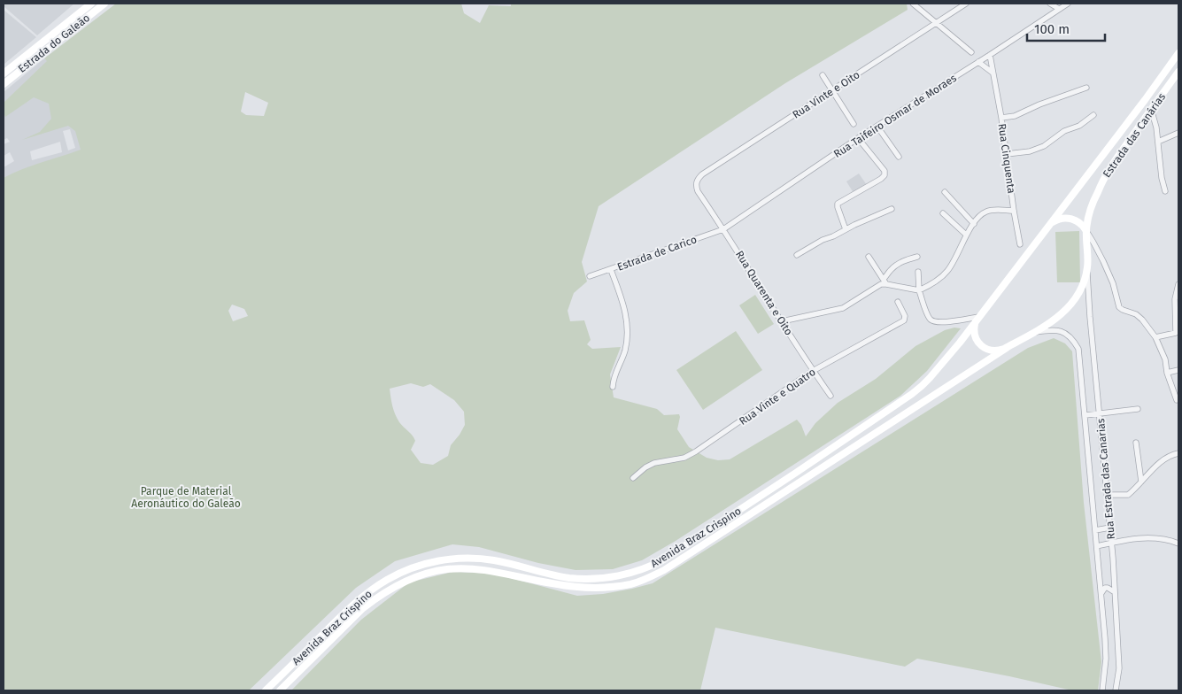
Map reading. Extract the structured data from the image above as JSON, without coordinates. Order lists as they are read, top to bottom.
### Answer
{
  "streets": {
    "main road": ["Estrada do Galeão", "Estrada das Canárias", "Avenida Braz Crispino"],
    "street": [
      "Rua Vinte e Oito",
      "Rua Taifeiro Osmar de Moraes",
      "Rua Cinquenta",
      "Estrada de Carico",
      "Rua Quarenta e Oito",
      "Rua Vinte e Quatro",
      "Rua Estrada das Canarias"
    ]
  },
  "crossings": [
    ["Rua Vinte e Oito", "Rua Quarenta e Oito"],
    ["Rua Taifeiro Osmar de Moraes", "Rua Cinquenta"],
    ["Rua Taifeiro Osmar de Moraes", "Estrada de Carico"],
    ["Rua Taifeiro Osmar de Moraes", "Rua Quarenta e Oito"],
    ["Estrada das Canárias", "Rua Estrada das Canarias"],
    ["Estrada das Canárias", "Avenida Braz Crispino"],
    ["Estrada de Carico", "Rua Quarenta e Oito"],
    ["Rua Quarenta e Oito", "Rua Vinte e Quatro"]
  ],
  "parks": ["Parque de Material Aeronáutico do Galeão"],
  "scale_bar": "100 m"
}
